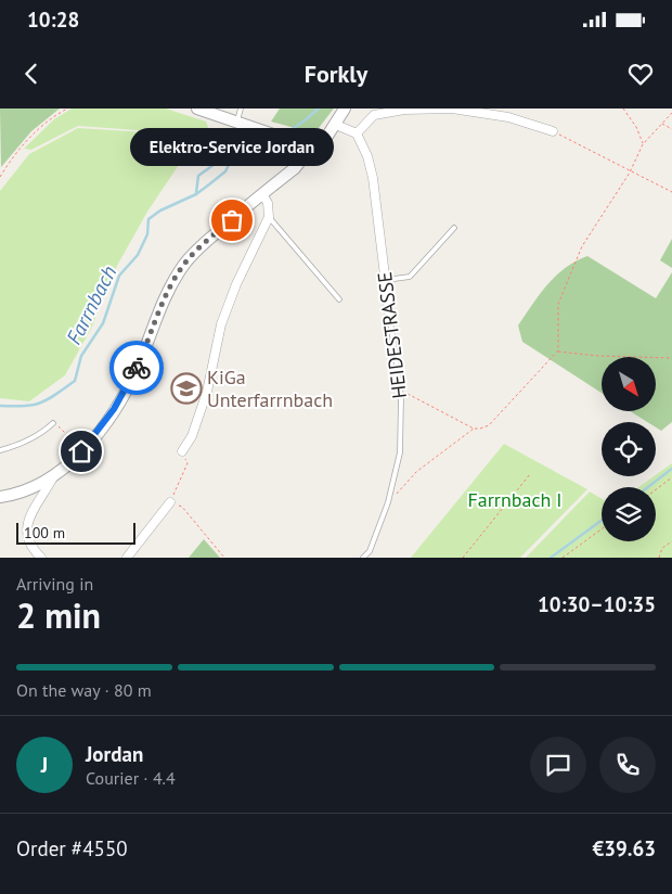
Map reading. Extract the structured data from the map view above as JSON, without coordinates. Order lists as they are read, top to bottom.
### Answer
{
  "streets": {
    "street": ["HEIDESTRASSE"]
  },
  "water": ["Farrnbach"],
  "parks": ["Farrnbach I"],
  "places": {
    "other": ["Elektro-Service Jordan"],
    "school or university": ["KiGa Unterfarrnbach"]
  },
  "scale_bar": "100 m",
  "north": "bottom right",
  "page": {
    "status": "10:28",
    "header": "Forkly",
    "bubble": "Elektro-Service Jordan",
    "scale": "100 m",
    "heading": ["2 min", "Arriving in", "10:30–10:35"],
    "panel": [
      "Jordan",
      "Courier · 4.4",
      "Order #4550",
      "€39.63"
    ],
    "bar": "On the way · 80 m",
    "round": "J"
  }
}
